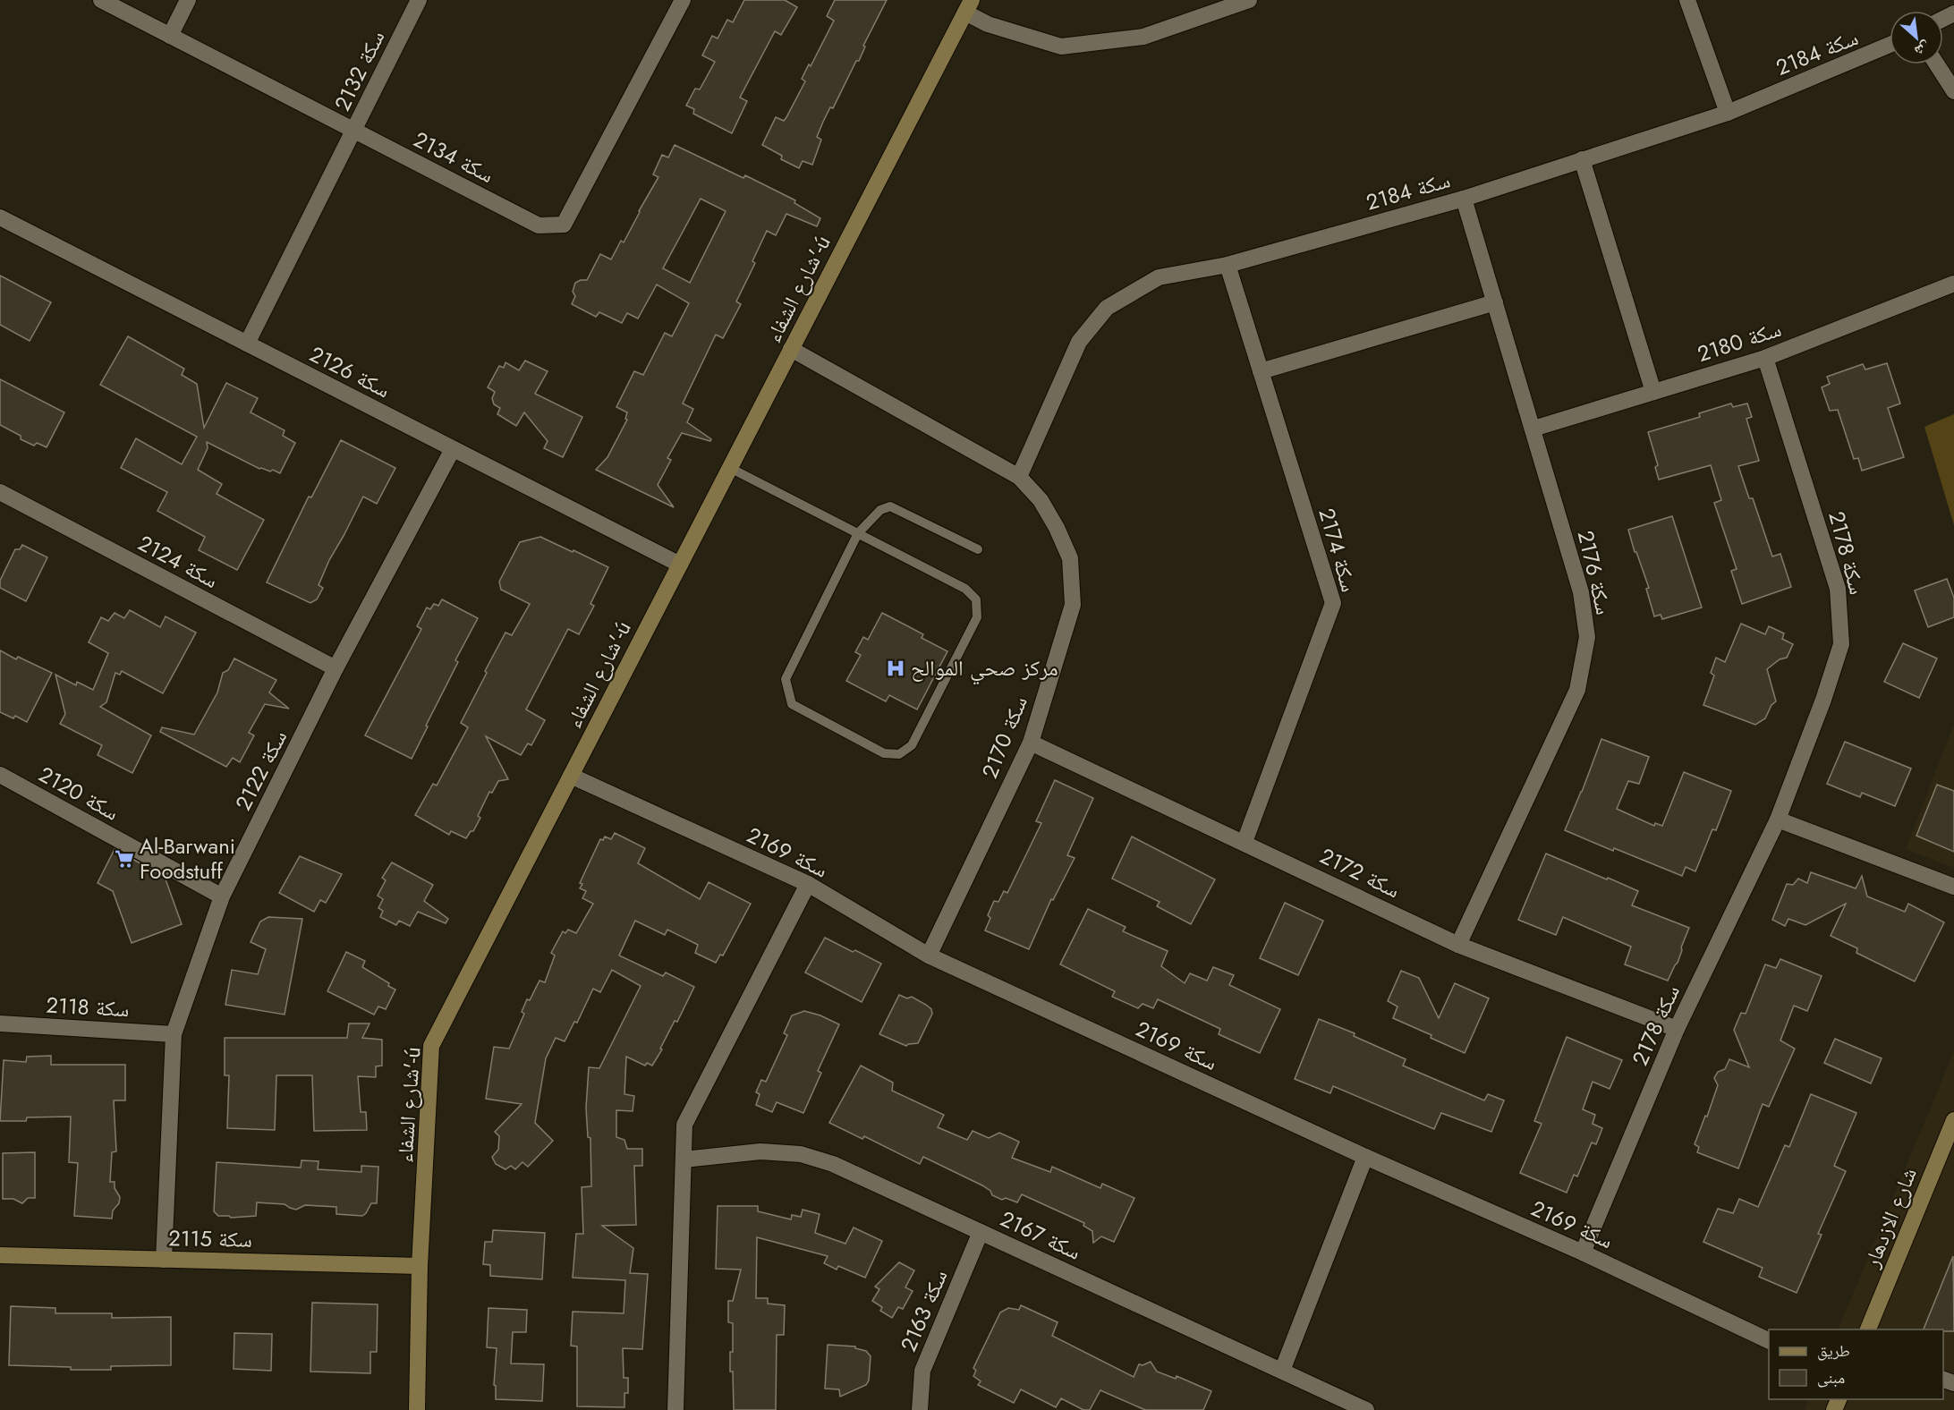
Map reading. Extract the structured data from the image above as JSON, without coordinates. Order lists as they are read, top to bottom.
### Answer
{
  "streets": {
    "street": [
      "سكة 2184",
      "سكة 2132",
      "سكة 2134",
      "شارع الشفاء'-ú",
      "سكة 2180",
      "سكة 2126",
      "سكة 2174",
      "سكة 2178",
      "سكة 2124",
      "سكة 2176",
      "سكة 2170",
      "سكة 2122",
      "سكة 2120",
      "سكة 2169",
      "سكة 2172",
      "سكة 2118",
      "شارع الازدهار",
      "سكة 2167",
      "سكة 2115",
      "سكة 2163"
    ]
  },
  "crossings": [
    ["سكة 2184", "سكة 2174"],
    ["سكة 2184", "سكة 2176"],
    ["سكة 2184", "سكة 2170"],
    ["سكة 2132", "سكة 2134"],
    ["سكة 2132", "سكة 2126"],
    ["شارع الشفاء'-ú", "سكة 2126"],
    ["شارع الشفاء'-ú", "سكة 2170"],
    ["شارع الشفاء'-ú", "سكة 2169"],
    ["شارع الشفاء'-ú", "سكة 2115"],
    ["سكة 2180", "سكة 2178"],
    ["سكة 2180", "سكة 2176"],
    ["سكة 2126", "سكة 2122"],
    ["سكة 2174", "سكة 2172"],
    ["سكة 2178", "سكة 2169"],
    ["سكة 2178", "سكة 2172"],
    ["سكة 2124", "سكة 2122"],
    ["سكة 2176", "سكة 2172"],
    ["سكة 2170", "سكة 2169"],
    ["سكة 2170", "سكة 2172"],
    ["سكة 2122", "سكة 2120"],
    ["سكة 2122", "سكة 2118"],
    ["سكة 2122", "سكة 2115"],
    ["سكة 2167", "سكة 2163"]
  ],
  "places": {
    "hospital": ["مركز صحي الموالح"],
    "supermarket": ["Al-Barwani Foodstuff"]
  },
  "legend": ["طريق", "مبنى"],
  "north": "bottom right"
}
